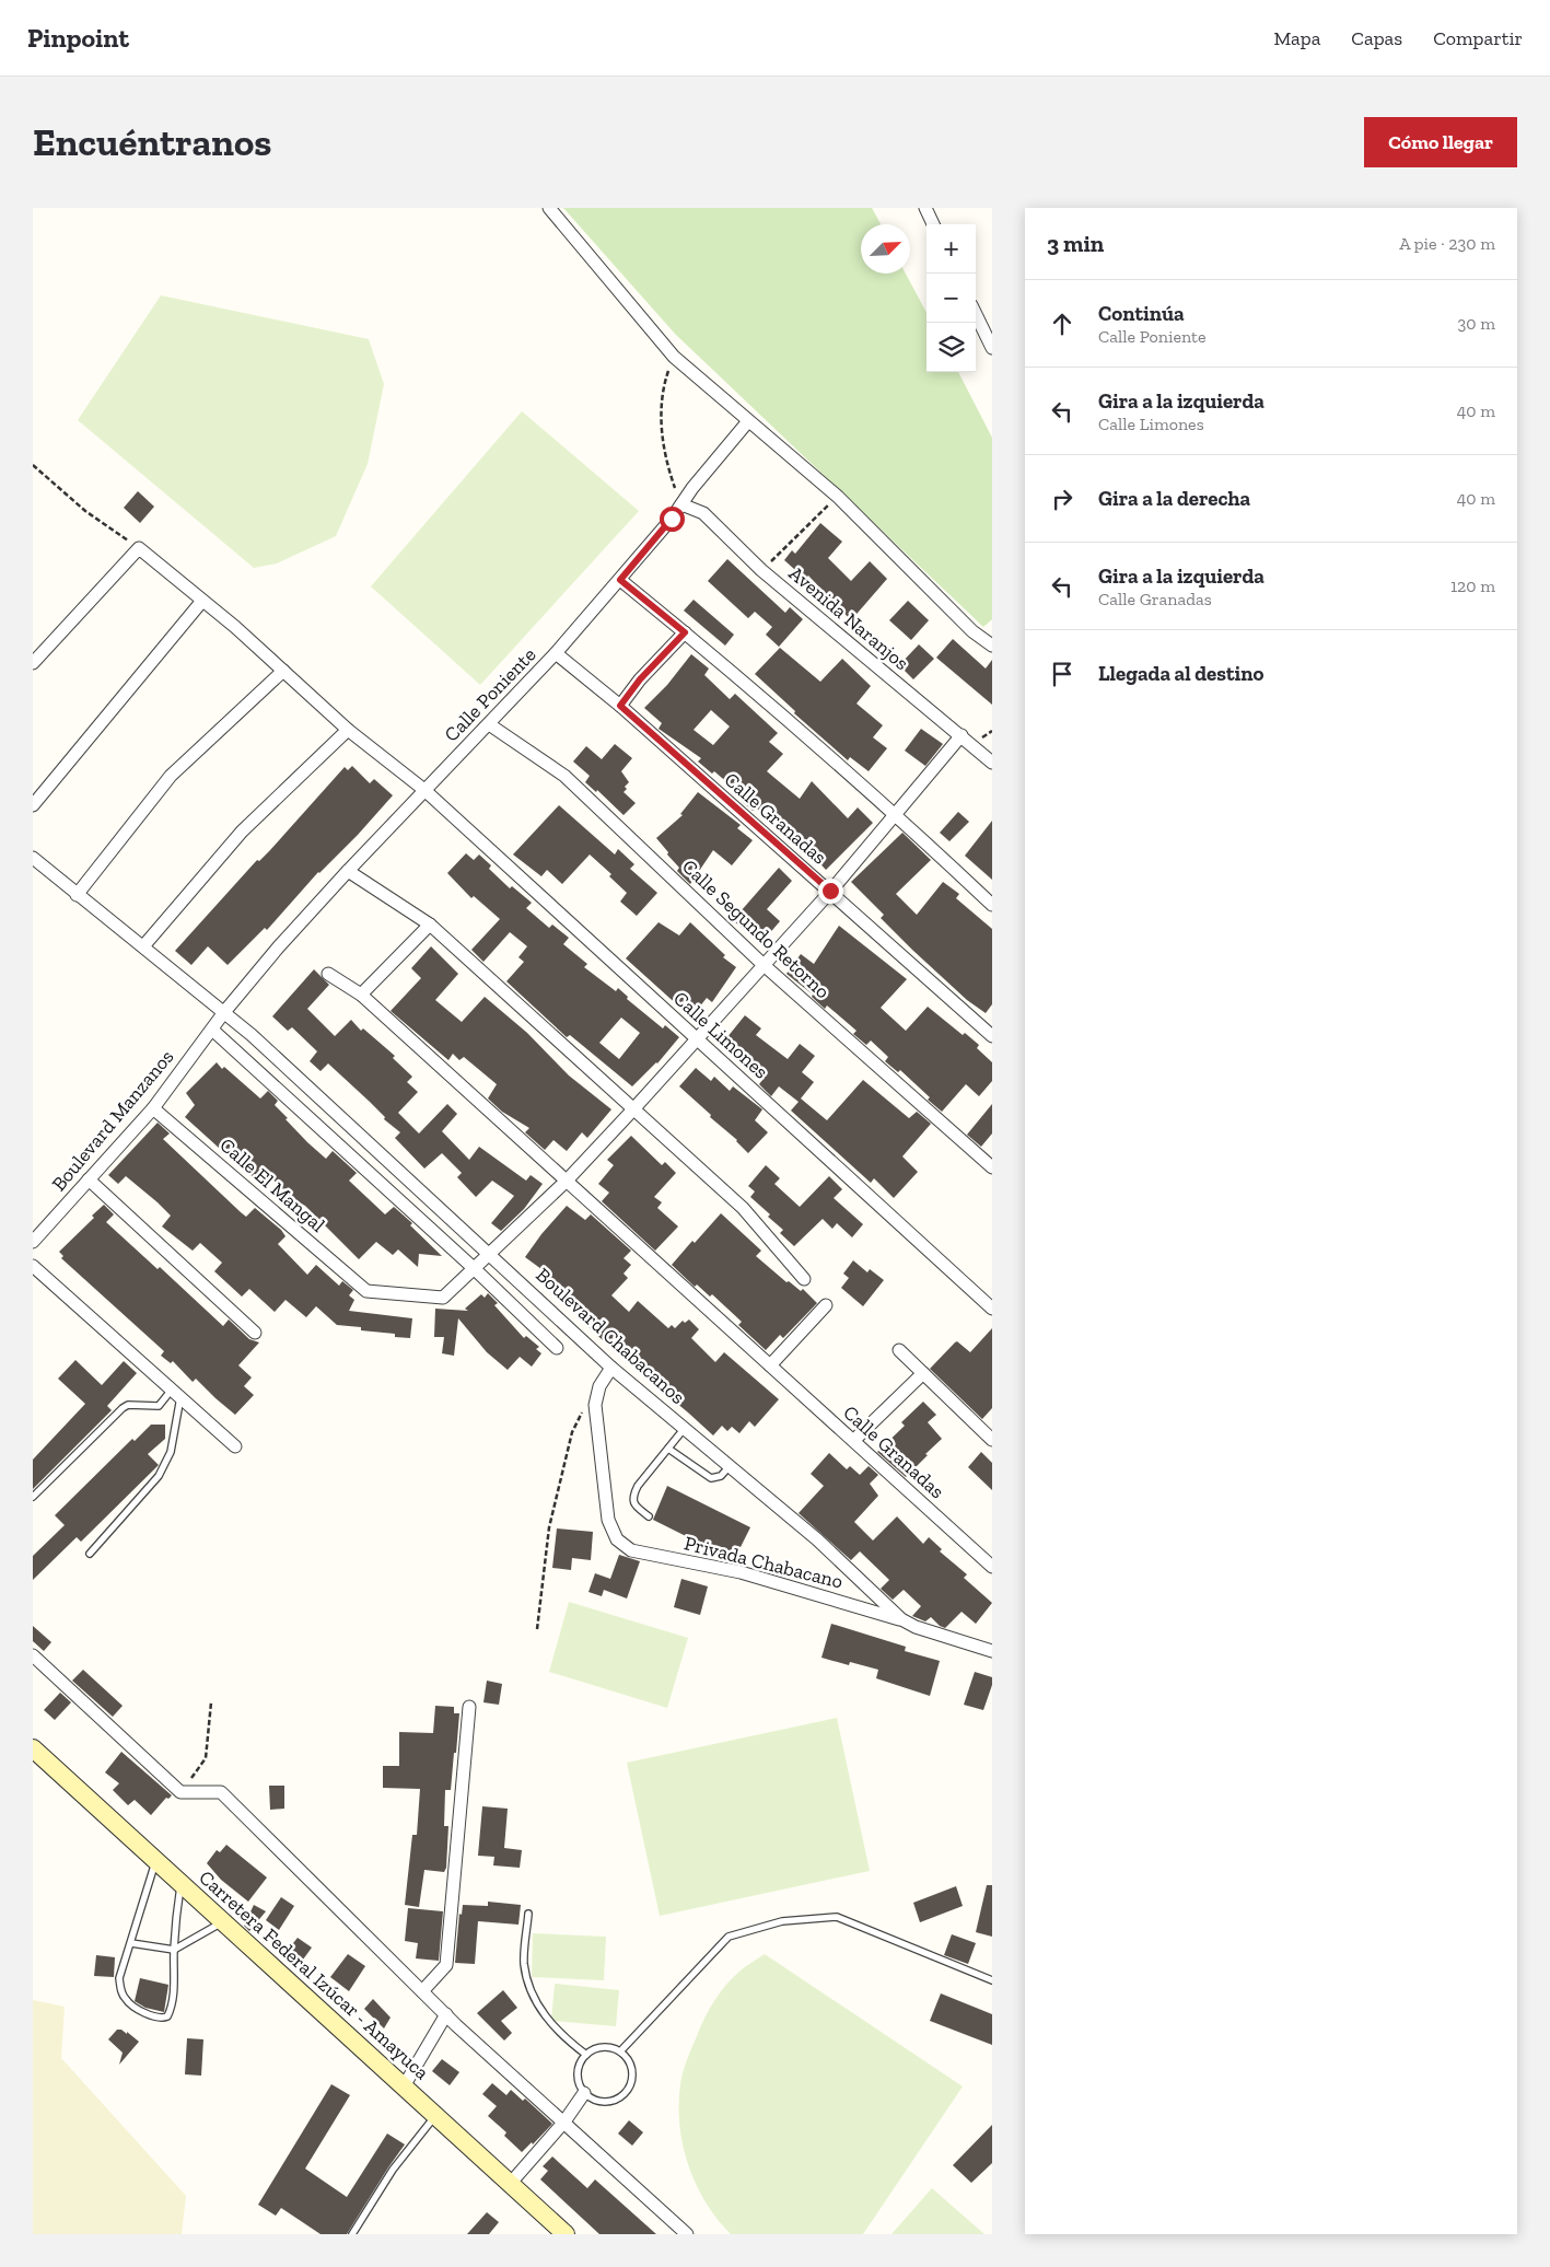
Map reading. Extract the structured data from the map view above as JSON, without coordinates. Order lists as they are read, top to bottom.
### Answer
{
  "streets": {
    "main road": ["Carretera Federal Izúcar - Amayuca"],
    "street": [
      "Avenida Naranjos",
      "Calle Poniente",
      "Calle Granadas",
      "Calle Segundo Retorno",
      "Calle Limones",
      "Boulevard Manzanos",
      "Calle El Mangal",
      "Boulevard Chabacanos",
      "Privada Chabacano"
    ]
  },
  "crossings": [
    ["Avenida Naranjos", "Calle Poniente"],
    ["Calle Poniente", "Calle Granadas"],
    ["Calle Poniente", "Calle Segundo Retorno"],
    ["Calle Poniente", "Calle Limones"],
    ["Calle Poniente", "Boulevard Manzanos"],
    ["Calle Poniente", "Boulevard Chabacanos"],
    ["Boulevard Manzanos", "Calle El Mangal"],
    ["Boulevard Manzanos", "Boulevard Chabacanos"],
    ["Boulevard Chabacanos", "Privada Chabacano"]
  ],
  "north": "top right",
  "page": {
    "header": "Pinpoint",
    "nav": ["Mapa", "Capas", "Compartir"],
    "buttons": "Cómo llegar",
    "title": "Encuéntranos",
    "heading": ["3 min", "A pie · 230 m"],
    "map_buttons": ["+", "−"],
    "list": [
      ["Continúa", "Calle Poniente", "30 m"],
      ["Gira a la izquierda", "Calle Limones", "40 m"],
      ["Gira a la derecha", "40 m"],
      ["Gira a la izquierda", "Calle Granadas", "120 m"],
      "Llegada al destino"
    ]
  }
}
